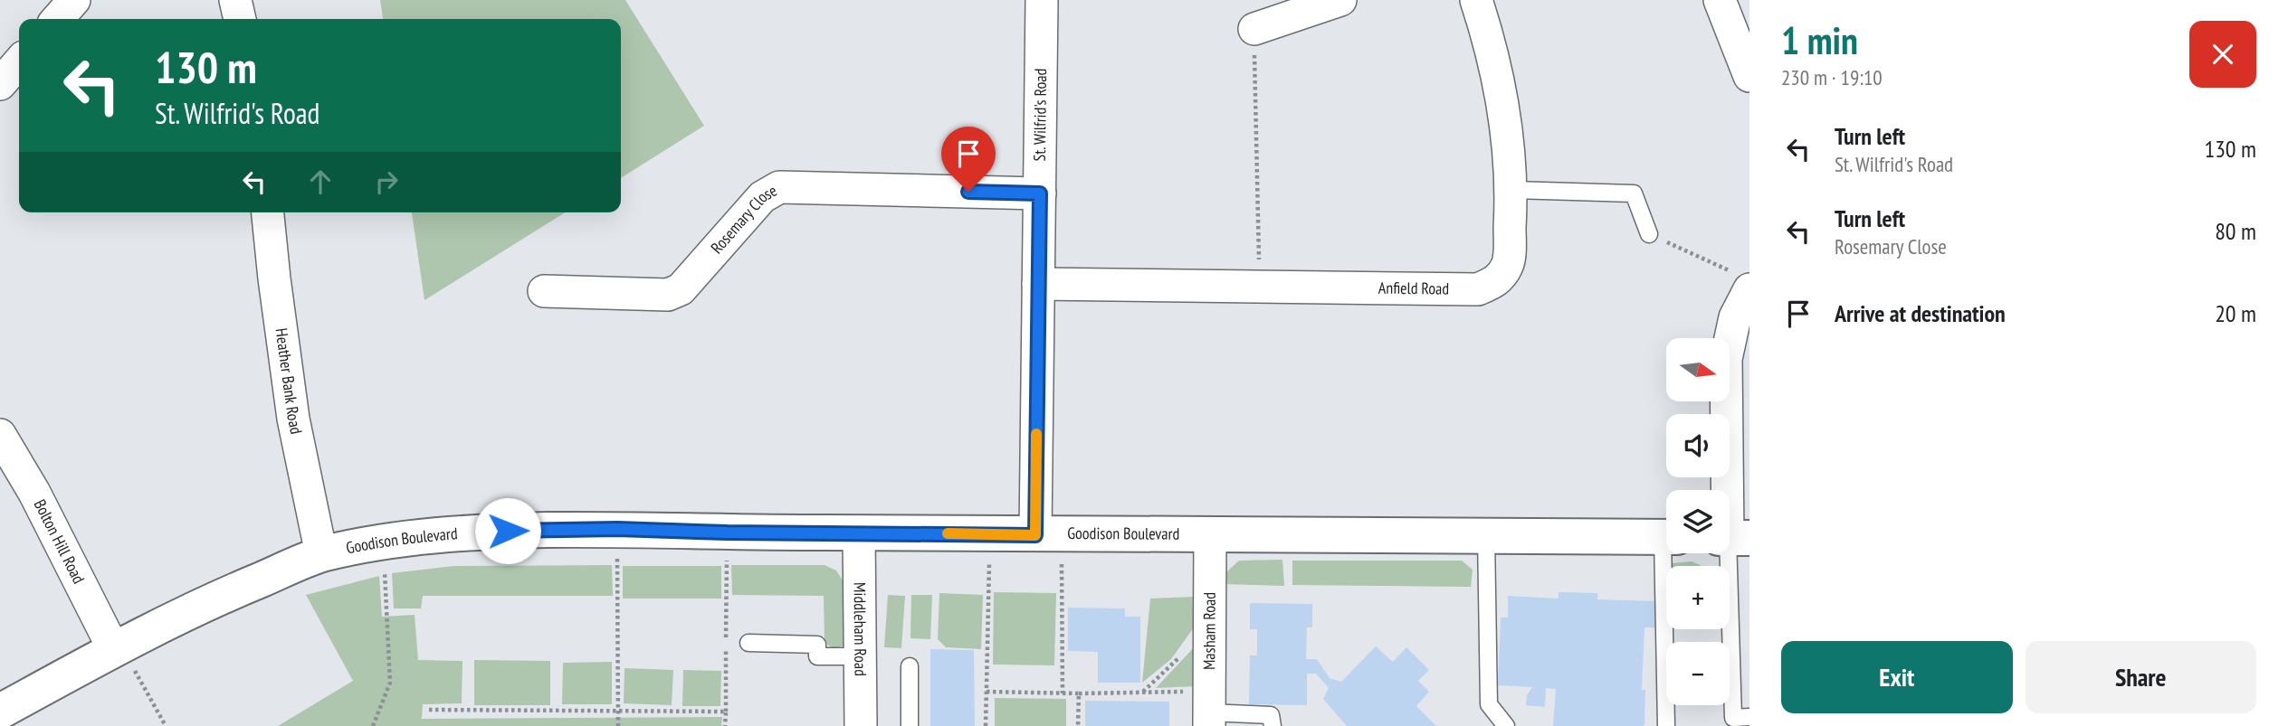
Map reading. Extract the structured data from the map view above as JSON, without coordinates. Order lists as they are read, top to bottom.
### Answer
{
  "streets": {
    "street": [
      "St. Wilfrid's Road",
      "Rosemary Close",
      "Anfield Road",
      "Heather Bank Road",
      "Goodison Boulevard",
      "Bolton Hill Road",
      "Middleham Road",
      "Masham Road"
    ]
  },
  "crossings": [
    ["St. Wilfrid's Road", "Rosemary Close"],
    ["St. Wilfrid's Road", "Anfield Road"],
    ["St. Wilfrid's Road", "Goodison Boulevard"],
    ["Heather Bank Road", "Goodison Boulevard"],
    ["Goodison Boulevard", "Bolton Hill Road"],
    ["Goodison Boulevard", "Middleham Road"],
    ["Goodison Boulevard", "Masham Road"]
  ],
  "north": "right",
  "page": {
    "heading": ["1 min", "230 m · 19:10"],
    "turn": ["130 m", "St. Wilfrid's Road"],
    "list": [
      {
        "name": "Turn left",
        "note": "St. Wilfrid's Road",
        "value": "130 m"
      },
      {
        "name": "Turn left",
        "note": "Rosemary Close",
        "value": "80 m"
      },
      {
        "name": "Arrive at destination",
        "value": "20 m"
      }
    ],
    "map_buttons": ["+", "−"],
    "buttons": ["Exit", "Share"]
  }
}
